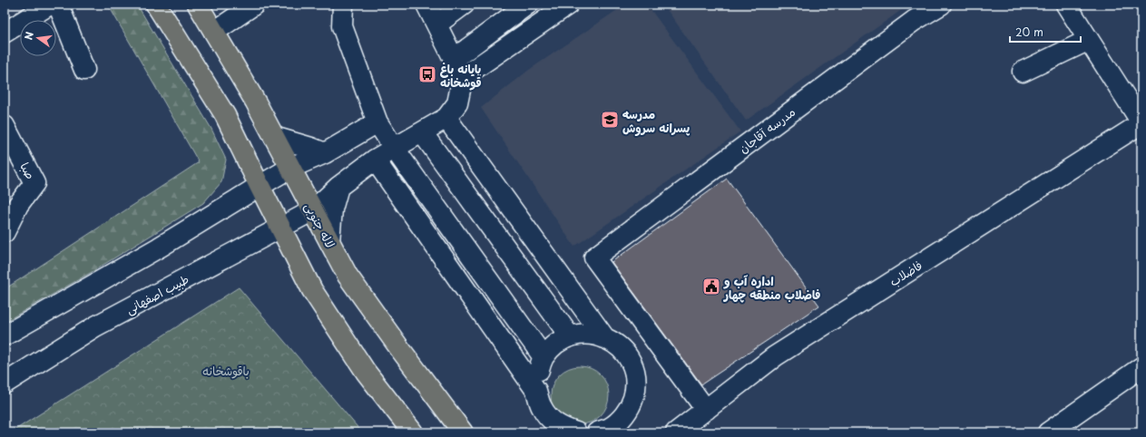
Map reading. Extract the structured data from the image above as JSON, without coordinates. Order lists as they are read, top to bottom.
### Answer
{
  "streets": {
    "main road": ["لاله جنوبی"],
    "street": [
      "مدرسه آقاجان",
      "صبا",
      "فاضلاب",
      "طبیب اصفهانی"
    ]
  },
  "crossings": [
    ["مدرسه آقاجان", "فاضلاب"],
    ["لاله جنوبی", "طبیب اصفهانی"]
  ],
  "parks": ["باقوشخانه"],
  "places": {
    "bus stop": ["پایانه باغ قوشخانه"],
    "school or university": ["مدرسه پسرانه سروش"],
    "public building": ["اداره آب و فاضلاب منطقه چهار"]
  },
  "scale_bar": "20 m",
  "north": "left"
}
